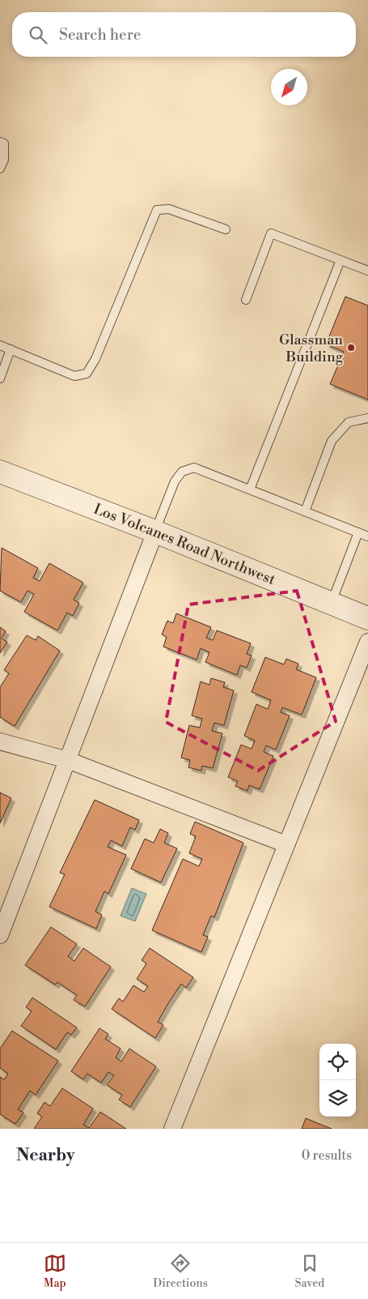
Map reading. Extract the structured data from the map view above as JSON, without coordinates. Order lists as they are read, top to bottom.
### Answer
{
  "streets": {
    "street": ["Los Volcanes Road Northwest"]
  },
  "places": ["Glassman Building"],
  "north": "bottom left",
  "page": {
    "search": "Search here",
    "heading": ["Nearby", "0 results"],
    "nav": ["Map", "Directions", "Saved"]
  }
}
